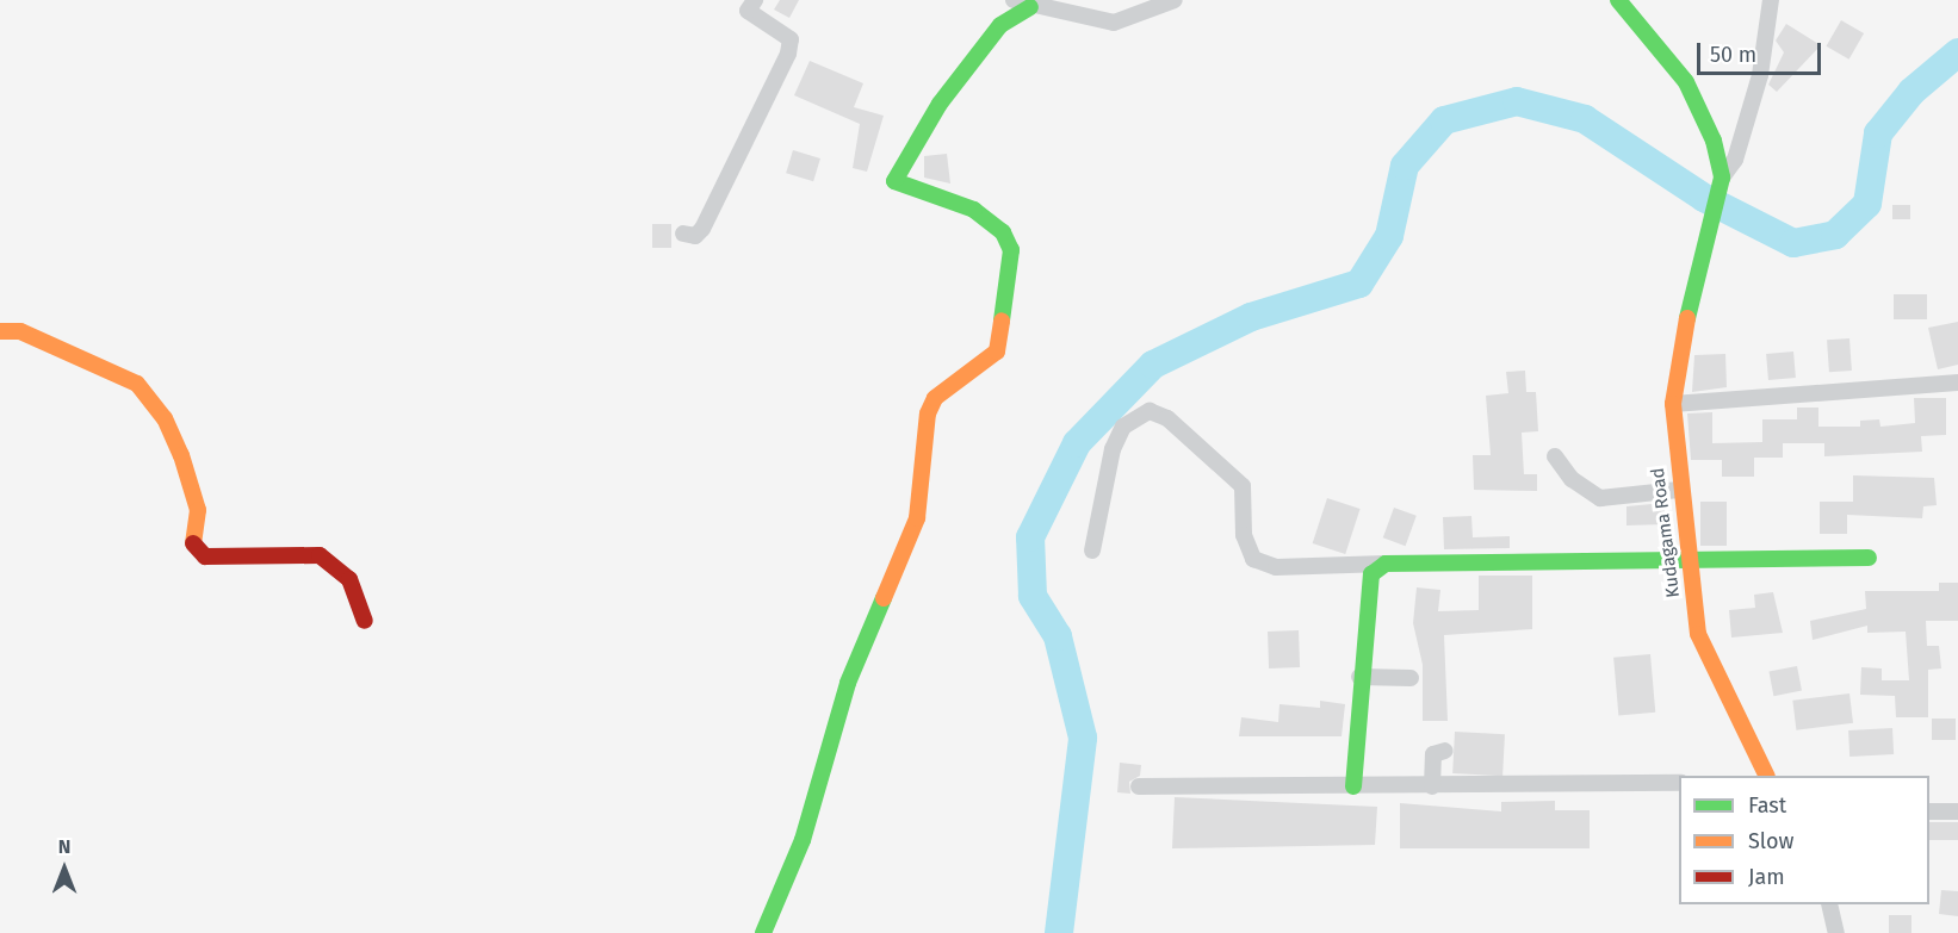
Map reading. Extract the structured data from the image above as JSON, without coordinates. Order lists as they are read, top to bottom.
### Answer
{
  "streets": {
    "street": ["Kudagama Road"]
  },
  "legend": ["Fast", "Slow", "Jam"],
  "scale_bar": "50 m",
  "north": "top"
}
